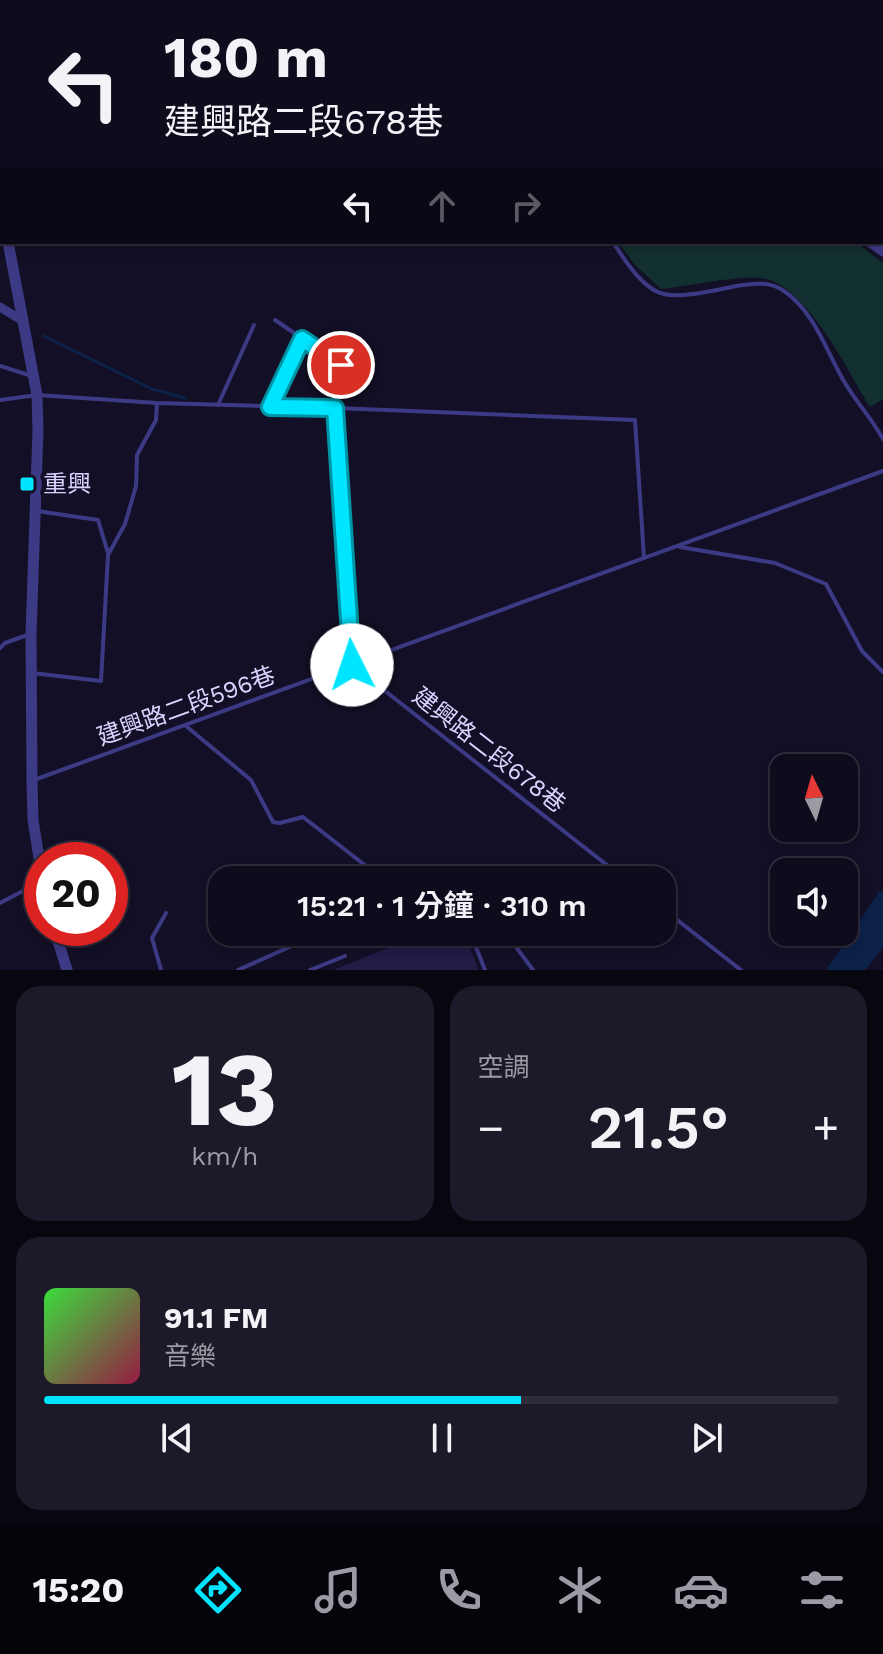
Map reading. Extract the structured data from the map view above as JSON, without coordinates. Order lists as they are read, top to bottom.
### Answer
{
  "streets": {
    "lane": ["建興路二段596巷", "建興路二段678巷"]
  },
  "crossings": [
    ["建興路二段596巷", "建興路二段678巷"]
  ],
  "places": {
    "transit": ["重興"]
  },
  "north": "top",
  "page": {
    "turn": ["180 m", "建興路二段678巷"],
    "limit": "20",
    "trip": "15:21 · 1 分鐘 · 310 m",
    "tile": [
      ["13", "km/h"],
      "空調"
    ],
    "heat": ["−", "21.5°", "+"],
    "song": ["91.1 FM", "音樂"],
    "tabs": "15:20"
  }
}
